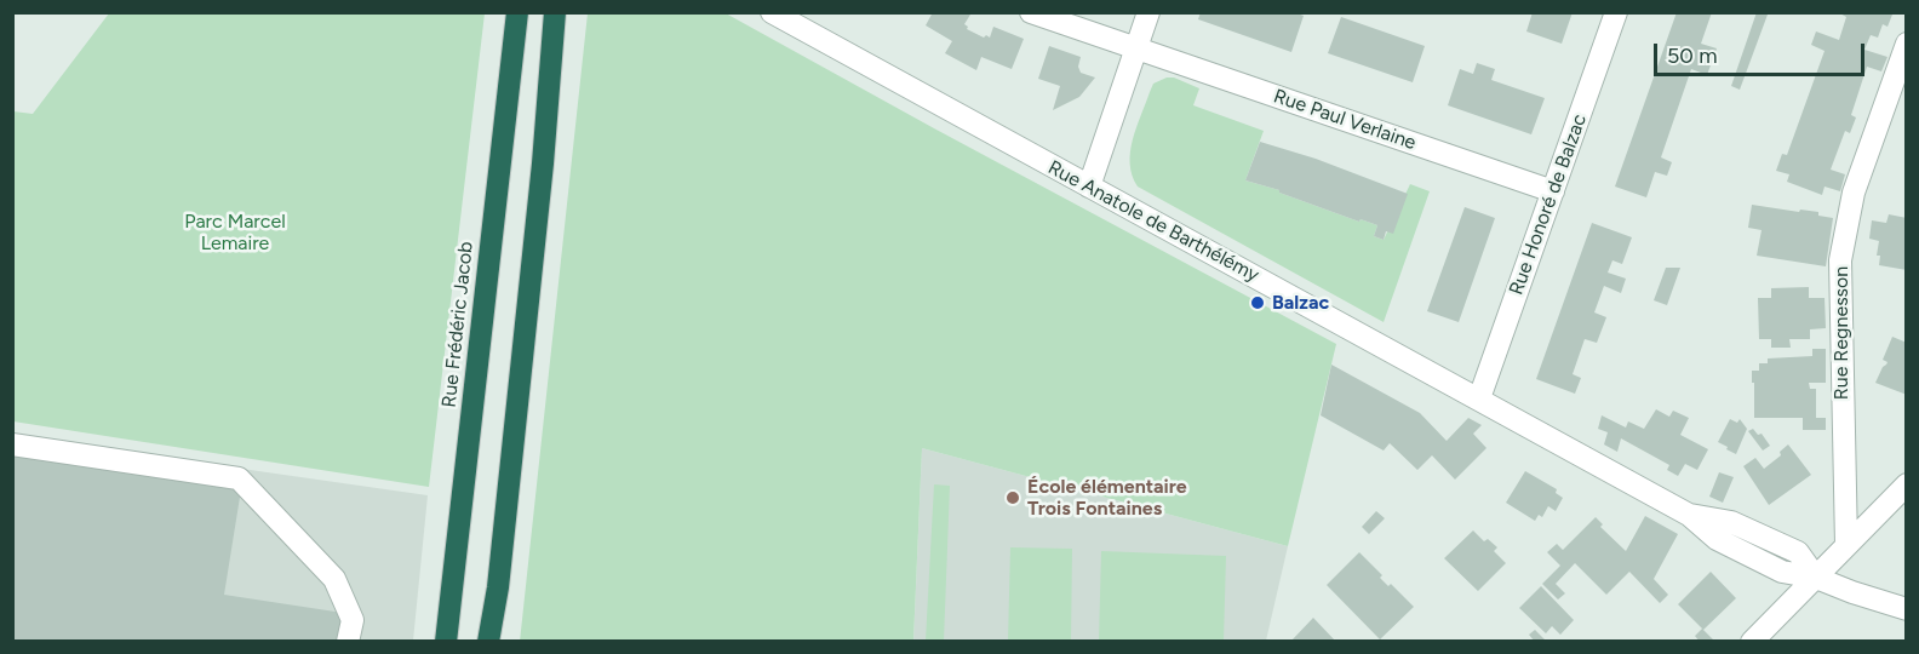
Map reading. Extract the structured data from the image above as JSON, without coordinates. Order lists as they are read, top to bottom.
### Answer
{
  "streets": {
    "highway": ["Rue Frédéric Jacob"],
    "street": [
      "Rue Paul Verlaine",
      "Rue Honoré de Balzac",
      "Rue Anatole de Barthélémy",
      "Rue Regnesson"
    ]
  },
  "crossings": [
    ["Rue Paul Verlaine", "Rue Honoré de Balzac"],
    ["Rue Honoré de Balzac", "Rue Anatole de Barthélémy"]
  ],
  "parks": ["Parc Marcel Lemaire"],
  "places": ["Balzac", "École élémentaire Trois Fontaines"],
  "scale_bar": "50 m"
}
